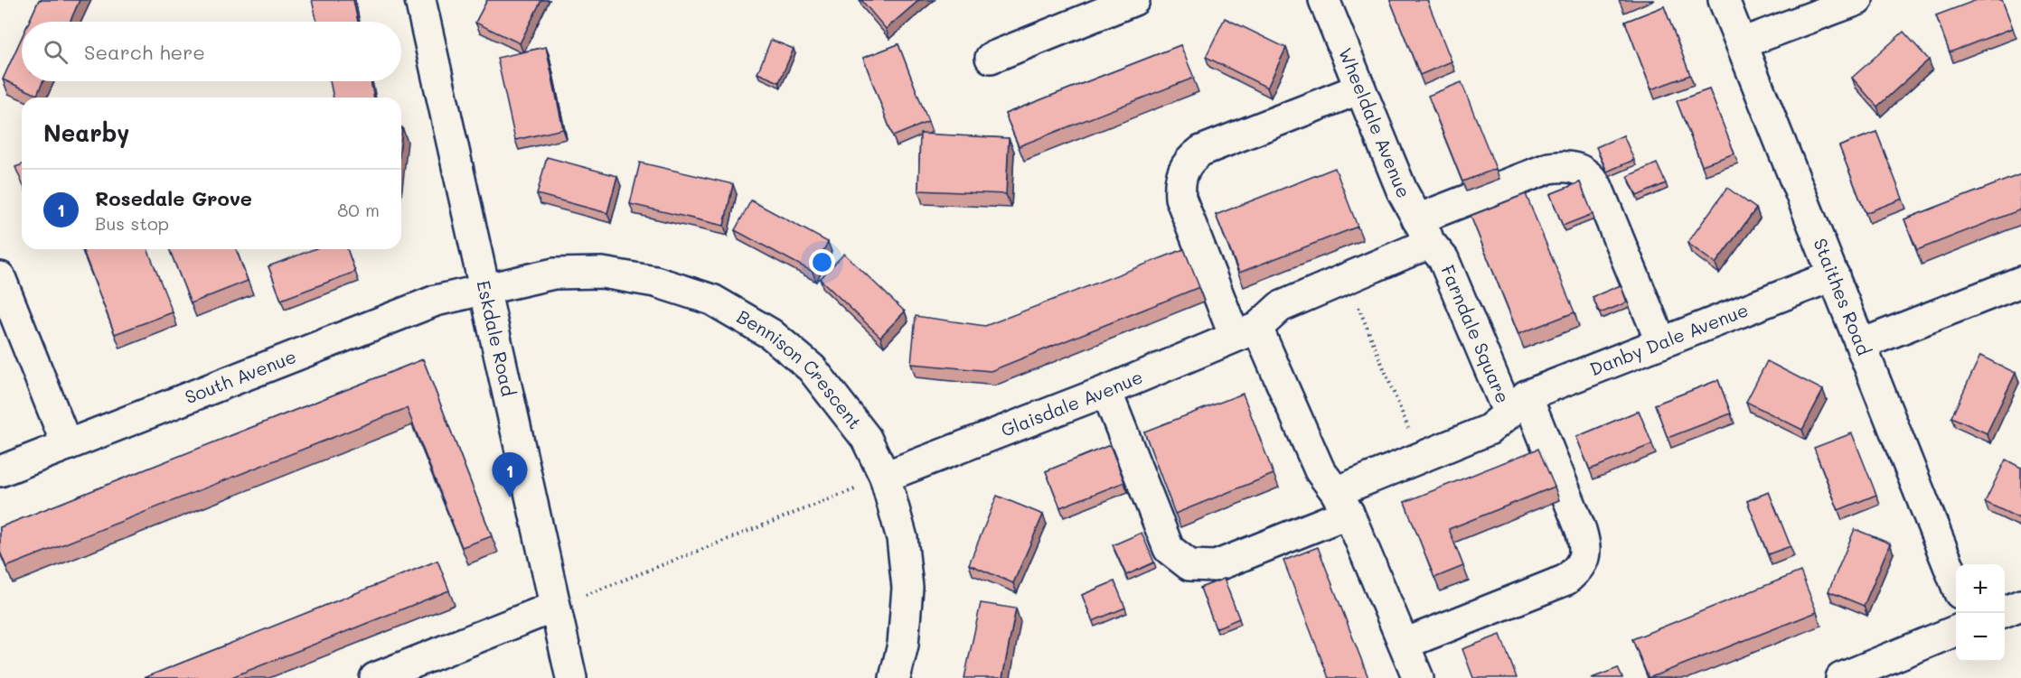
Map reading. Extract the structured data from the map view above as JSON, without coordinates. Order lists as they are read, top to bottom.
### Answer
{
  "streets": {
    "street": [
      "Wheeldale Avenue",
      "Staithes Road",
      "Farndale Square",
      "Eskdale Road",
      "Danby Dale Avenue",
      "Bennison Crescent",
      "South Avenue",
      "Glaisdale Avenue"
    ]
  },
  "crossings": [
    ["Wheeldale Avenue", "Farndale Square"],
    ["Staithes Road", "Danby Dale Avenue"],
    ["Farndale Square", "Danby Dale Avenue"],
    ["Farndale Square", "Glaisdale Avenue"],
    ["Eskdale Road", "Bennison Crescent"],
    ["Eskdale Road", "South Avenue"],
    ["Bennison Crescent", "South Avenue"],
    ["Bennison Crescent", "Glaisdale Avenue"]
  ],
  "page": {
    "search": "Search here",
    "heading": "Nearby",
    "list": [
      {
        "mark": "1",
        "name": "Rosedale Grove",
        "note": "Bus stop",
        "value": "80 m"
      }
    ],
    "pins": "1",
    "map_buttons": ["+", "−"]
  }
}
